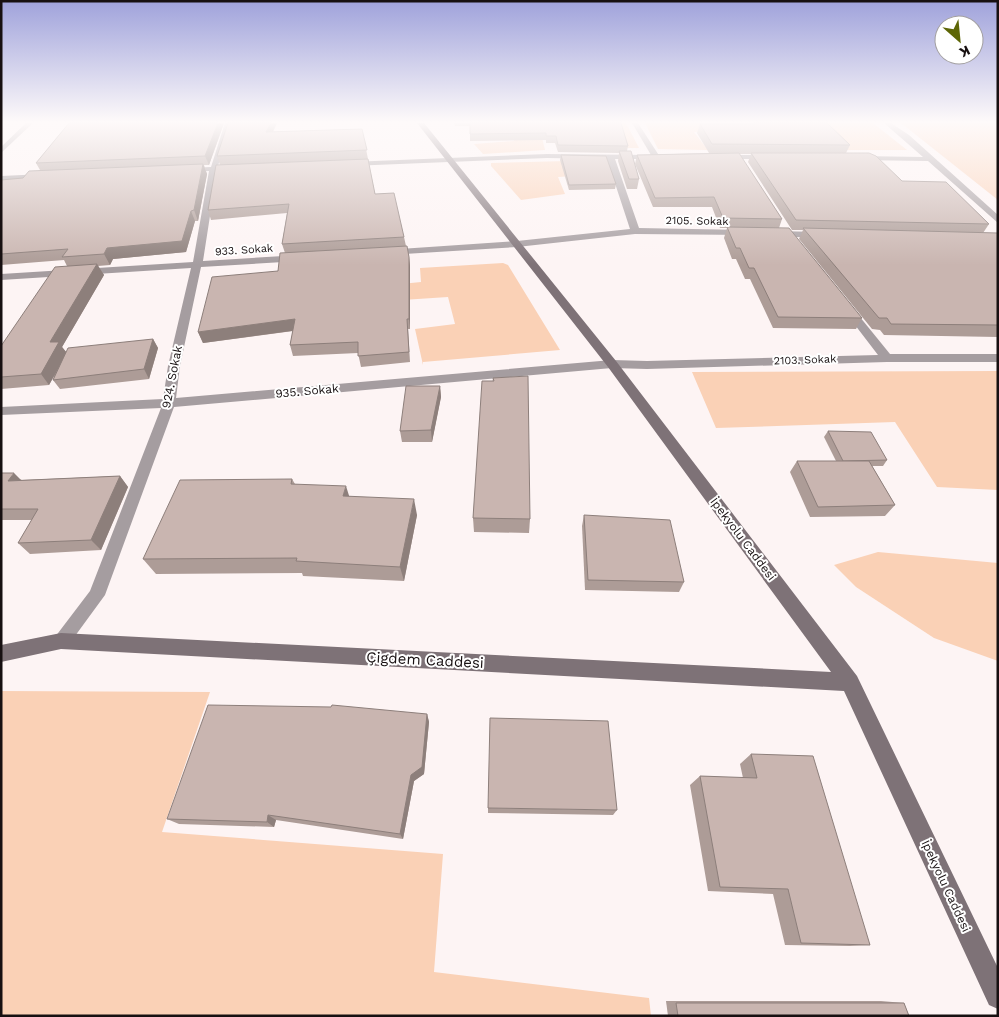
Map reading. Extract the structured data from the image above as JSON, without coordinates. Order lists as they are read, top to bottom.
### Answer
{
  "streets": {
    "street": [
      "2105. Sokak",
      "933. Sokak",
      "2103. Sokak",
      "924. Sokak",
      "935. Sokak",
      "İpekyolu Caddesi",
      "Çigdem Caddesi"
    ]
  },
  "crossings": [
    ["2105. Sokak", "İpekyolu Caddesi"],
    ["933. Sokak", "924. Sokak"],
    ["2103. Sokak", "935. Sokak"],
    ["2103. Sokak", "İpekyolu Caddesi"],
    ["924. Sokak", "935. Sokak"],
    ["924. Sokak", "Çigdem Caddesi"],
    ["935. Sokak", "İpekyolu Caddesi"],
    ["İpekyolu Caddesi", "Çigdem Caddesi"]
  ],
  "north": "bottom right"
}
